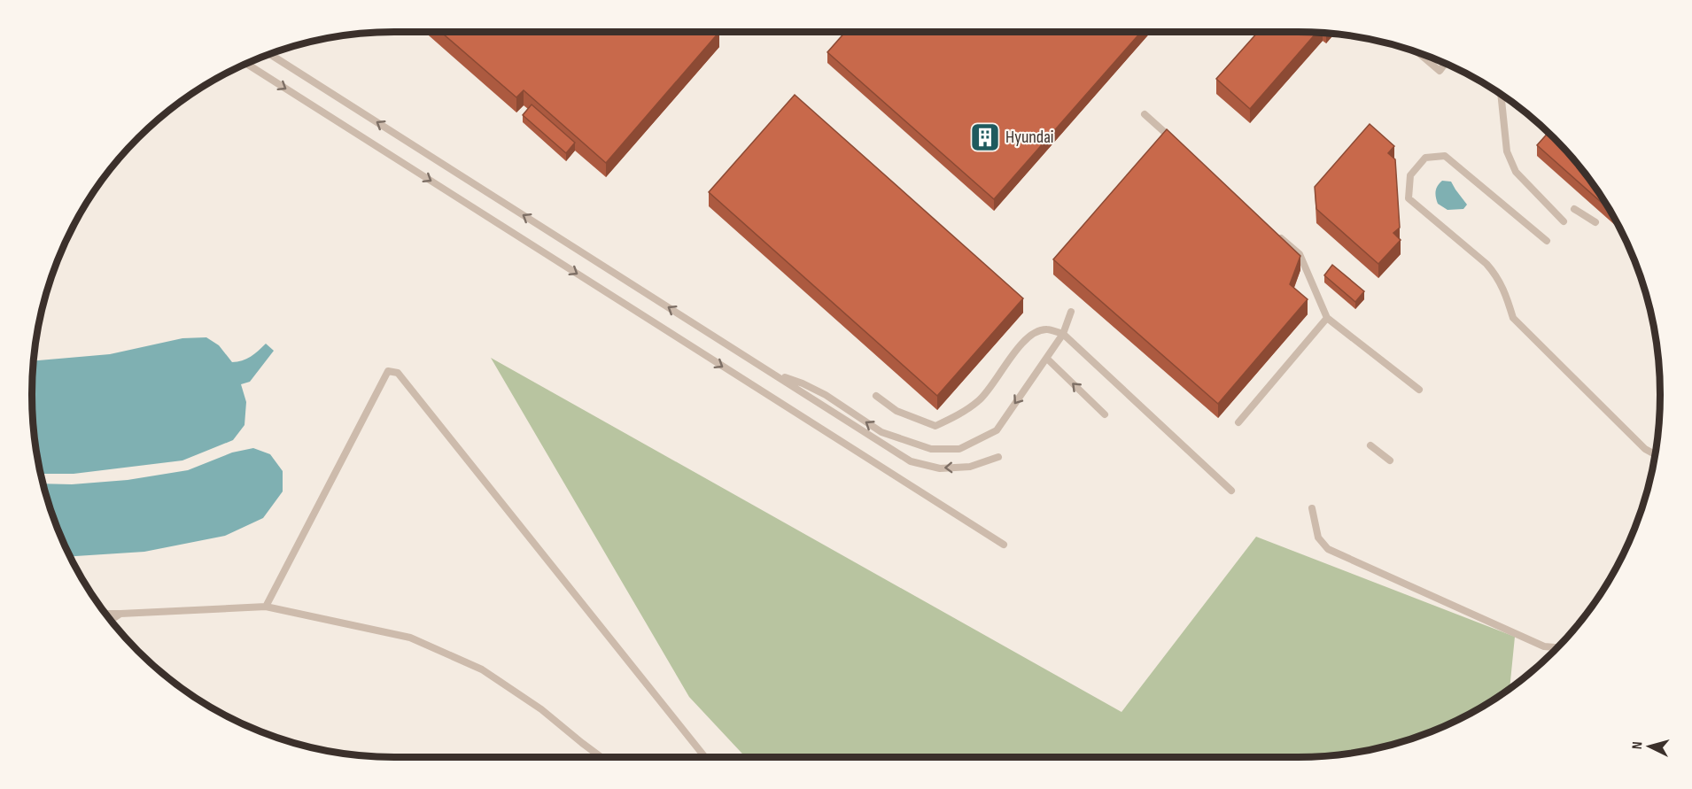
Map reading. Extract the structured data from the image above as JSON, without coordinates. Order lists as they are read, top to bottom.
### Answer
{
  "places": {
    "building": ["Hyundai"]
  },
  "north": "left"
}
